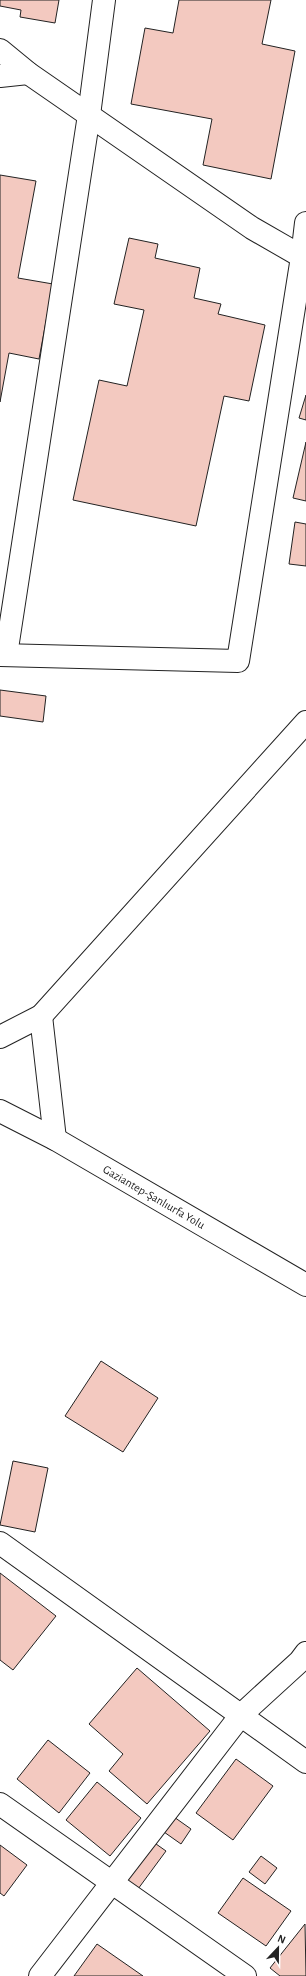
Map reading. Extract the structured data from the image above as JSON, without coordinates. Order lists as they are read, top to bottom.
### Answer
{
  "streets": {
    "street": ["Gaziantep-Şanlıurfa Yolu"]
  },
  "north": "top"
}
